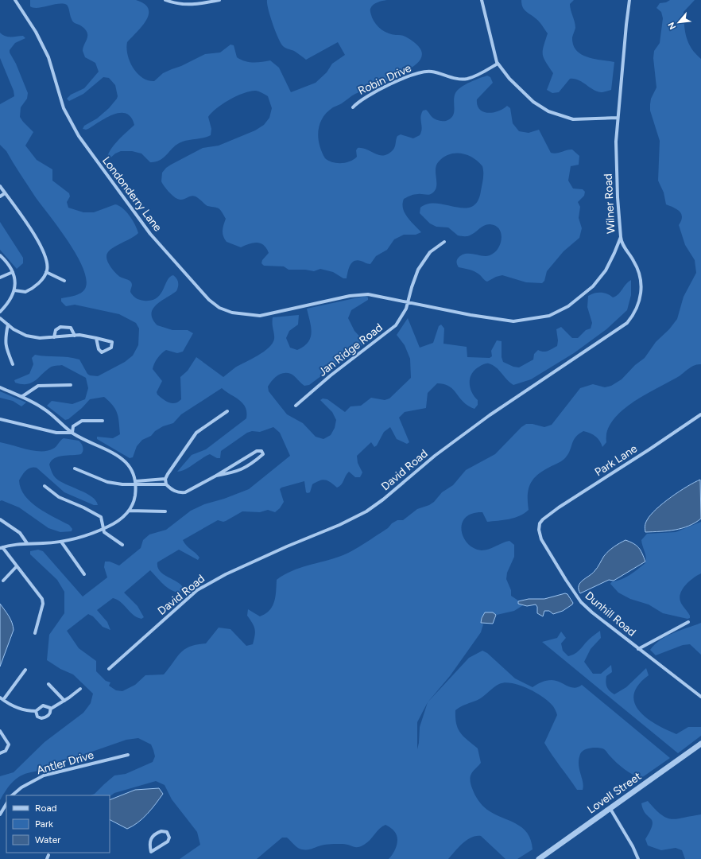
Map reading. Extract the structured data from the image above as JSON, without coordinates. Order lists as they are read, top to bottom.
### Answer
{
  "streets": {
    "street": [
      "Robin Drive",
      "Londonderry Lane",
      "Wilner Road",
      "Jan Ridge Road",
      "Park Lane",
      "David Road",
      "Dunhill Road",
      "Antler Drive",
      "Lovell Street"
    ]
  },
  "crossings": [
    ["Londonderry Lane", "Wilner Road"],
    ["Wilner Road", "Jan Ridge Road"],
    ["Wilner Road", "David Road"],
    ["Park Lane", "Dunhill Road"]
  ],
  "legend": ["Road", "Park", "Water"],
  "north": "bottom left"
}
